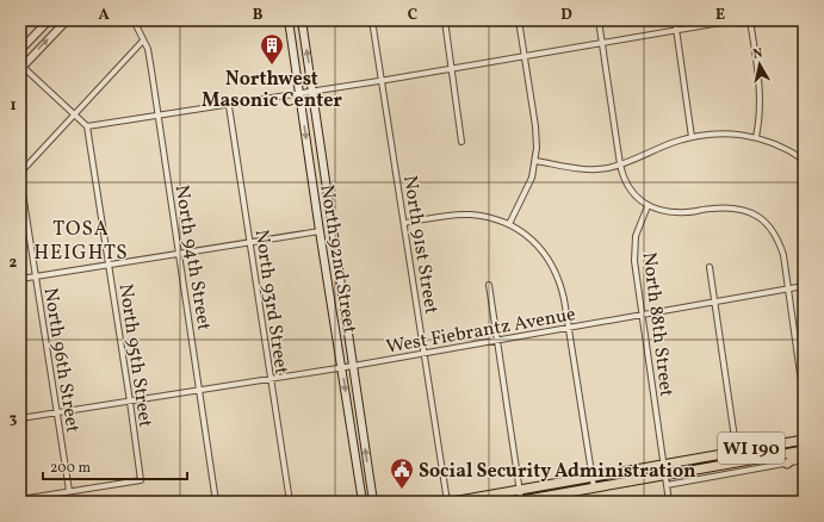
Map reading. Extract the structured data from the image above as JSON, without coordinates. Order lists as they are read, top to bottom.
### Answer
{
  "streets": {
    "main road": ["North 92nd Street", "WI 190"],
    "street": [
      "North 91st Street",
      "North 94th Street",
      "North 93rd Street",
      "North 88th Street",
      "West Fiebrantz Avenue",
      "North 95th Street",
      "North 96th Street"
    ]
  },
  "crossings": [
    ["North 91st Street", "West Fiebrantz Avenue"],
    ["North 94th Street", "West Fiebrantz Avenue"],
    ["North 92nd Street", "West Fiebrantz Avenue"],
    ["North 93rd Street", "West Fiebrantz Avenue"],
    ["North 88th Street", "West Fiebrantz Avenue"],
    ["North 88th Street", "WI 190"],
    ["West Fiebrantz Avenue", "North 95th Street"],
    ["West Fiebrantz Avenue", "North 96th Street"],
    ["North 95th Street", "North 96th Street"]
  ],
  "districts": ["TOSA HEIGHTS"],
  "places": {
    "building": ["Northwest Masonic Center"],
    "public building": ["Social Security Administration"]
  },
  "scale_bar": "200 m",
  "north": "top",
  "grid": {
    "columns": [
      "A",
      "B",
      "C",
      "D",
      "E"
    ],
    "rows": ["1", "2", "3"]
  }
}
